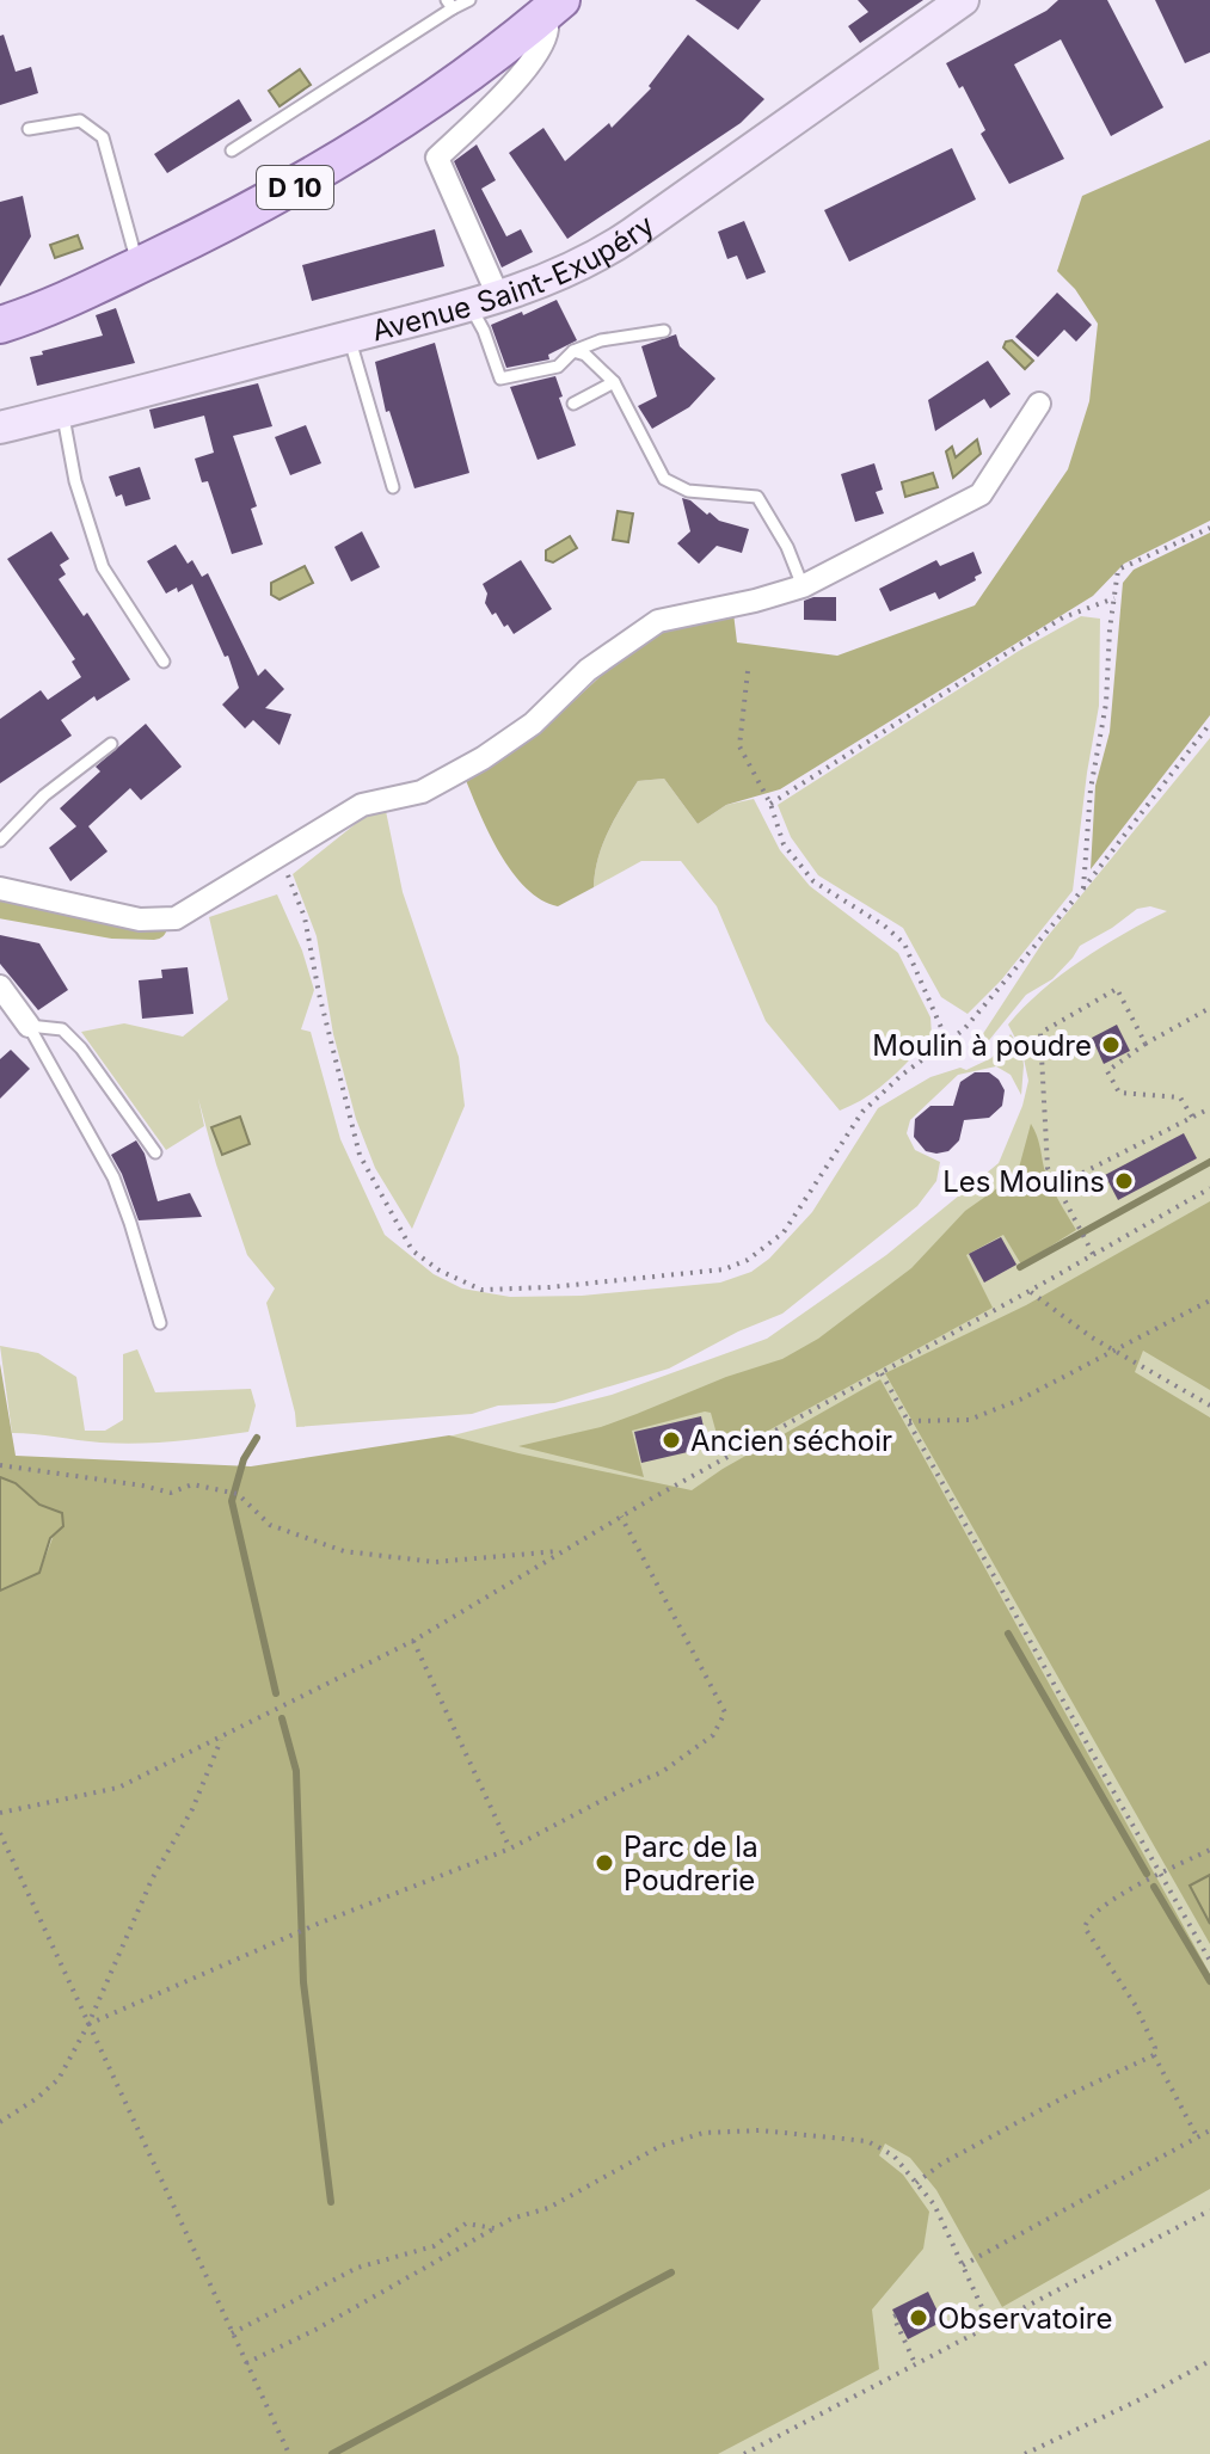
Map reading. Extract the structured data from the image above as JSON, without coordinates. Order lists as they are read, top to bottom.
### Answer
{
  "streets": {
    "main road": ["D 10"],
    "street": ["Avenue Saint-Exupéry"]
  },
  "places": [
    "Moulin à poudre",
    "Les Moulins",
    "Ancien séchoir",
    "Parc de la Poudrerie",
    "Observatoire"
  ]
}
